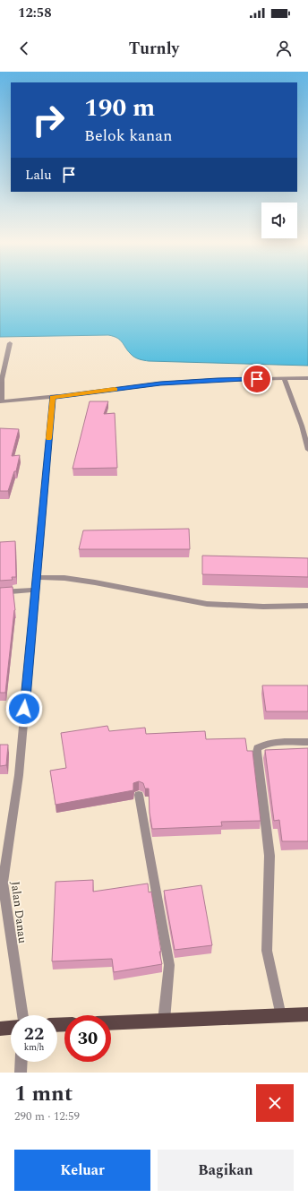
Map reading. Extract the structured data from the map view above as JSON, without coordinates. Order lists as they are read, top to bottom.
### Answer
{
  "streets": {
    "street": ["Jalan Danau"]
  },
  "page": {
    "status": "12:58",
    "header": "Turnly",
    "turn": ["190 m", "Belok kanan"],
    "then": "Lalu",
    "speed": "22 km/h",
    "limit": "30",
    "heading": ["1 mnt", "290 m · 12:59"],
    "buttons": ["Keluar", "Bagikan"]
  }
}
